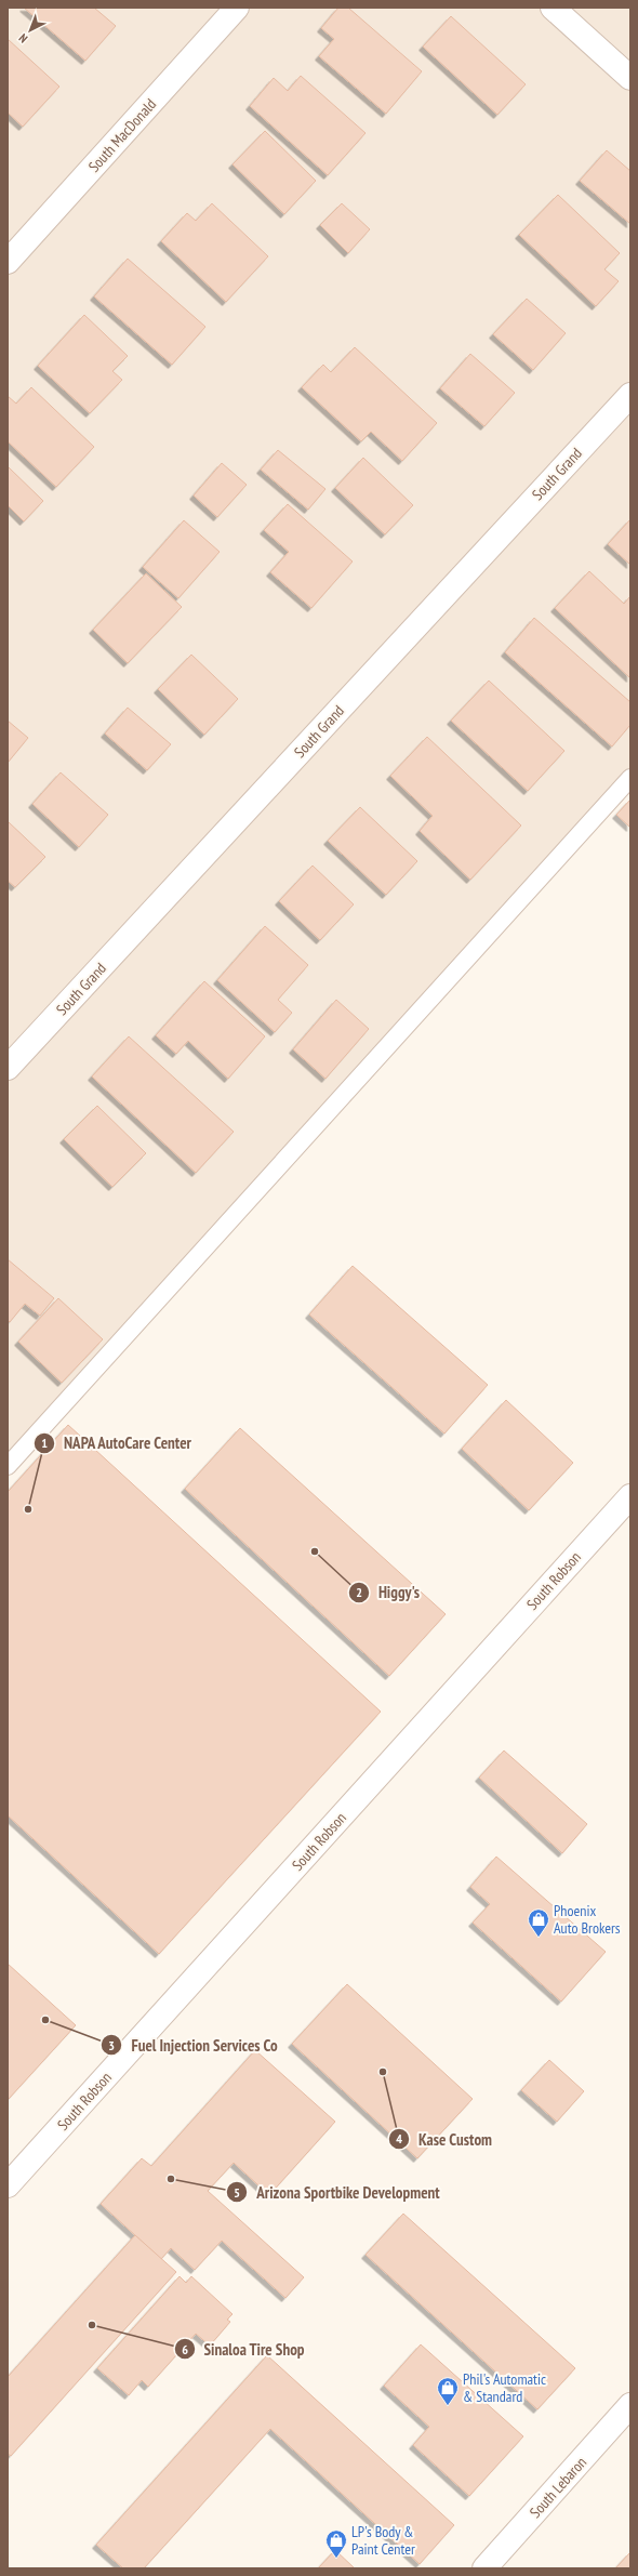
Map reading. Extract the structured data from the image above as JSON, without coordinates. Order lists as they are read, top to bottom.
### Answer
{
  "streets": {
    "street": [
      "South MacDonald",
      "South Grand",
      "South Robson",
      "South Lebaron"
    ]
  },
  "places": {
    "other": [
      "NAPA AutoCare Center",
      "Higgy's",
      "Fuel Injection Services Co",
      "Kase Custom",
      "Arizona Sportbike Development",
      "Sinaloa Tire Shop"
    ],
    "shop": ["Phoenix Auto Brokers", "Phil's Automatic & Standard", "LP's Body & Paint Center"]
  },
  "north": "bottom left"
}
